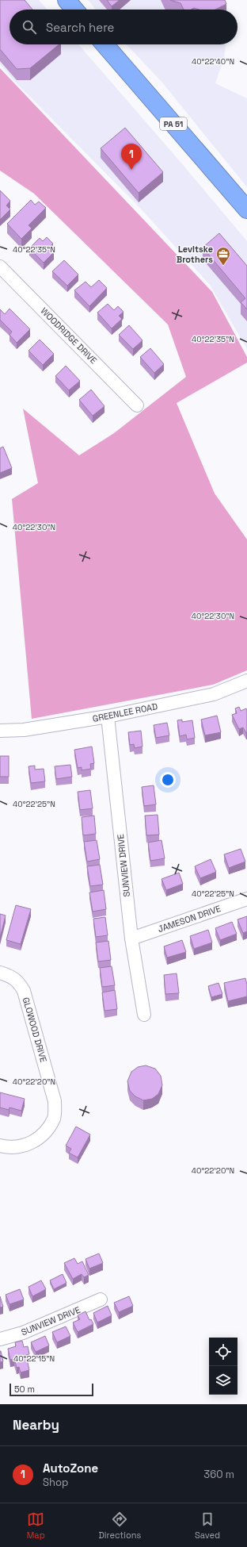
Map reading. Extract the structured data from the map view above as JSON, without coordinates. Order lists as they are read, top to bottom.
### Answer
{
  "streets": {
    "highway": ["PA 51"],
    "street": [
      "WOODRIDGE DRIVE",
      "GREENLEE ROAD",
      "SUNVIEW DRIVE",
      "JAMESON DRIVE",
      "GLOWOOD DRIVE"
    ]
  },
  "crossings": [
    ["GREENLEE ROAD", "SUNVIEW DRIVE"],
    ["SUNVIEW DRIVE", "JAMESON DRIVE"]
  ],
  "places": {
    "office": ["Levitske Brothers"]
  },
  "scale_bar": "50 m",
  "page": {
    "search": "Search here",
    "pins": "1",
    "scale": "50 m",
    "heading": "Nearby",
    "list": [
      {
        "mark": "1",
        "name": "AutoZone",
        "note": "Shop",
        "value": "360 m"
      }
    ],
    "nav": ["Map", "Directions", "Saved"]
  },
  "coordinates": [
    "40°22'40\"N",
    "40°22'35\"N",
    "40°22'30\"N",
    "40°22'25\"N",
    "40°22'20\"N",
    "40°22'15\"N"
  ]
}
